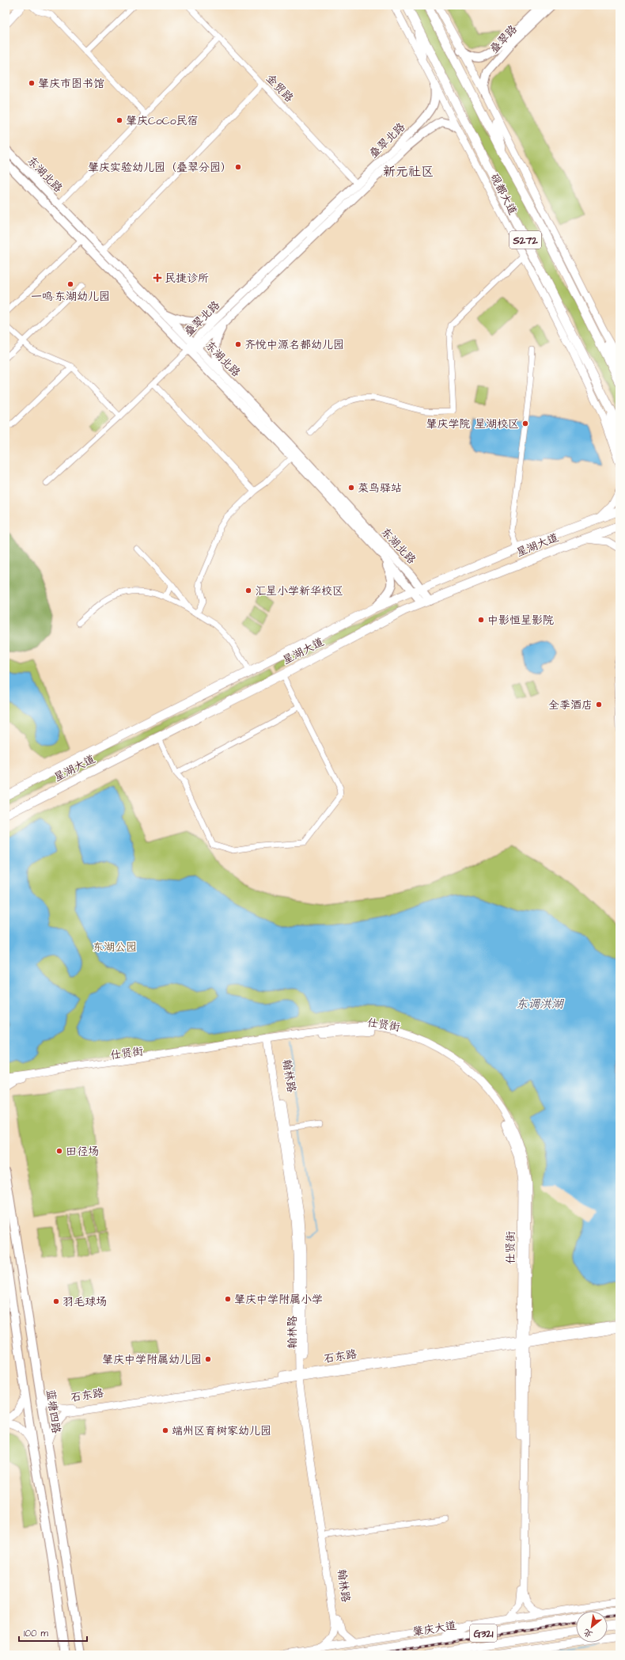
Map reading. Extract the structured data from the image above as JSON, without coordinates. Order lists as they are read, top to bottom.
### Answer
{
  "streets": {
    "main road": [
      "叠翠路",
      "叠翠北路",
      "东湖北路",
      "砚都大道",
      "S272",
      "星湖大道",
      "蓝塘四路",
      "肇庆大道",
      "G321"
    ],
    "street": [
      "金贸路",
      "仕贤街",
      "翰林路",
      "石东路"
    ]
  },
  "crossings": [
    ["金贸路", "叠翠北路"],
    ["叠翠北路", "东湖北路"],
    ["叠翠北路", "砚都大道"],
    ["东湖北路", "星湖大道"],
    ["仕贤街", "翰林路"],
    ["仕贤街", "石东路"],
    ["翰林路", "石东路"]
  ],
  "districts": ["新元社区"],
  "water": ["东调洪湖"],
  "parks": ["东湖公园"],
  "places": {
    "other": [
      "肇庆市图书馆",
      "肇庆CoCo民宿",
      "肇庆实验幼儿园（叠翠分园）",
      "一鸣·东湖幼儿园",
      "齐悦中源名都幼儿园",
      "肇庆学院 星湖校区",
      "菜鸟驿站",
      "汇星小学新华校区",
      "中影恒星影院",
      "全季酒店",
      "田径场",
      "肇庆中学附属小学",
      "羽毛球场",
      "肇庆中学附属幼儿园",
      "端州区育树家幼儿园"
    ],
    "health": ["民捷诊所"]
  },
  "scale_bar": "100 m",
  "north": "bottom left"
}
